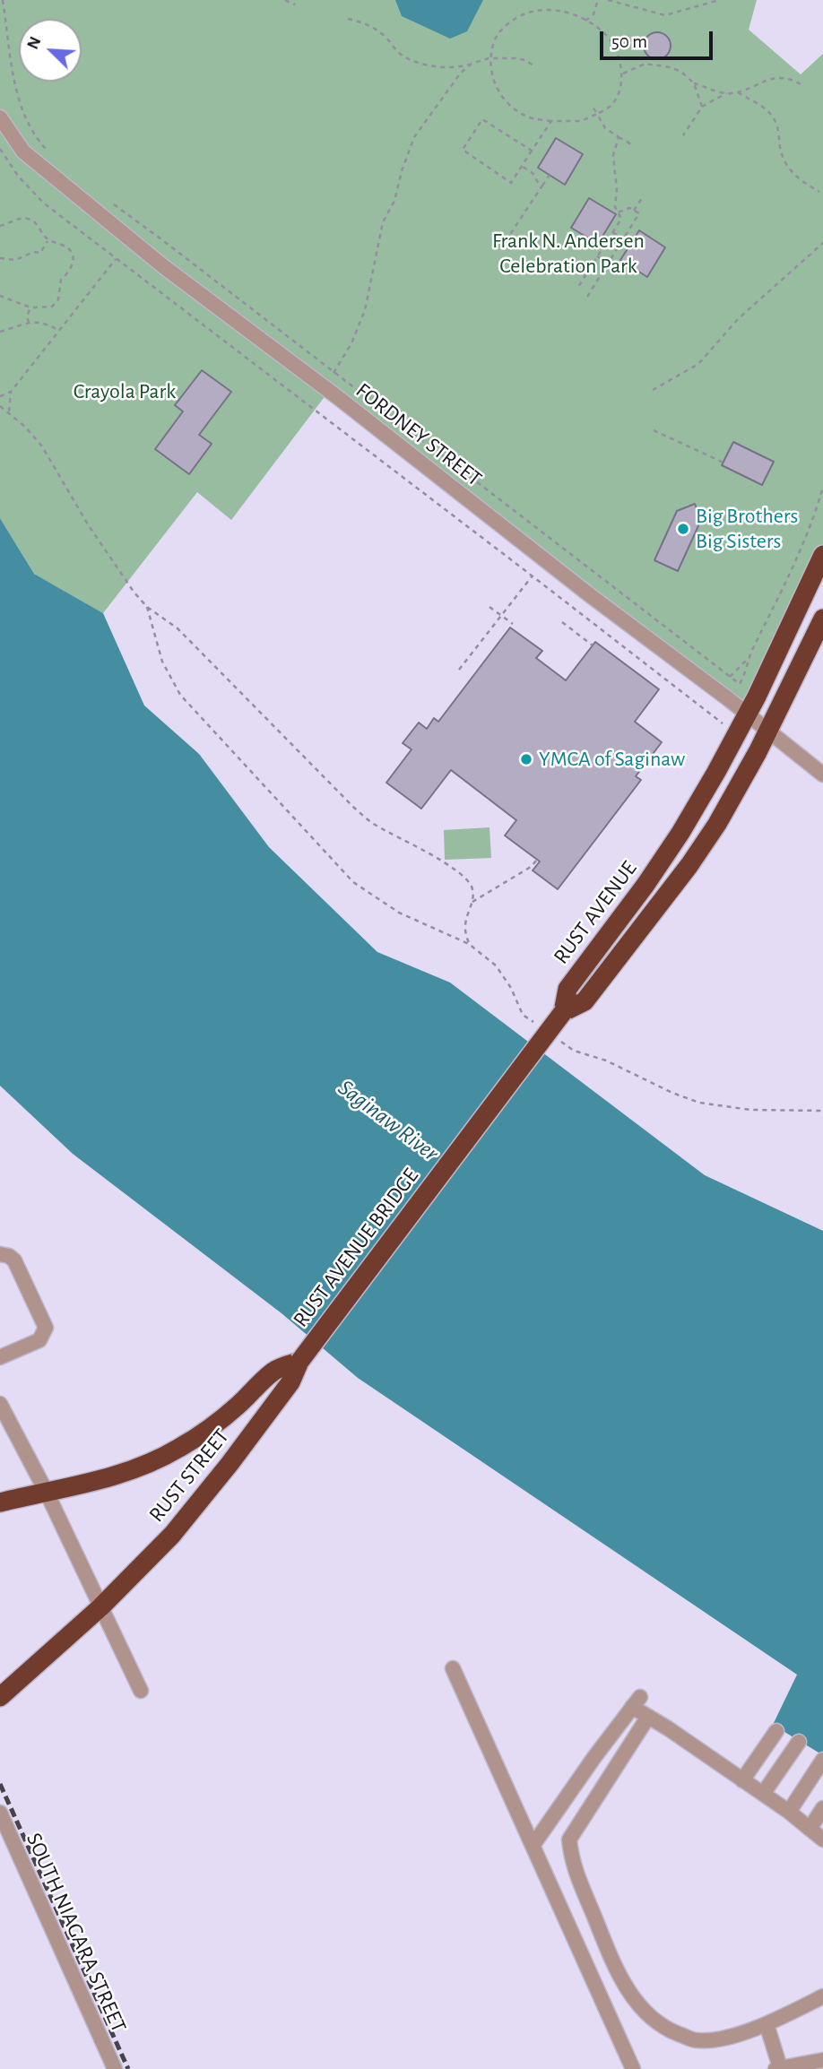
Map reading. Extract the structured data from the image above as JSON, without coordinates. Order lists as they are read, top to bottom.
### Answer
{
  "streets": {
    "highway": ["RUST AVENUE", "RUST AVENUE BRIDGE", "RUST STREET"],
    "street": ["FORDNEY STREET", "SOUTH NIAGARA STREET"]
  },
  "crossings": [
    ["FORDNEY STREET", "RUST AVENUE"],
    ["RUST AVENUE", "RUST AVENUE BRIDGE"],
    ["RUST AVENUE BRIDGE", "RUST STREET"]
  ],
  "water": ["Saginaw River"],
  "parks": ["Frank N. Andersen Celebration Park", "Crayola Park"],
  "places": ["Big Brothers Big Sisters", "YMCA of Saginaw"],
  "scale_bar": "50 m",
  "north": "top left"
}
